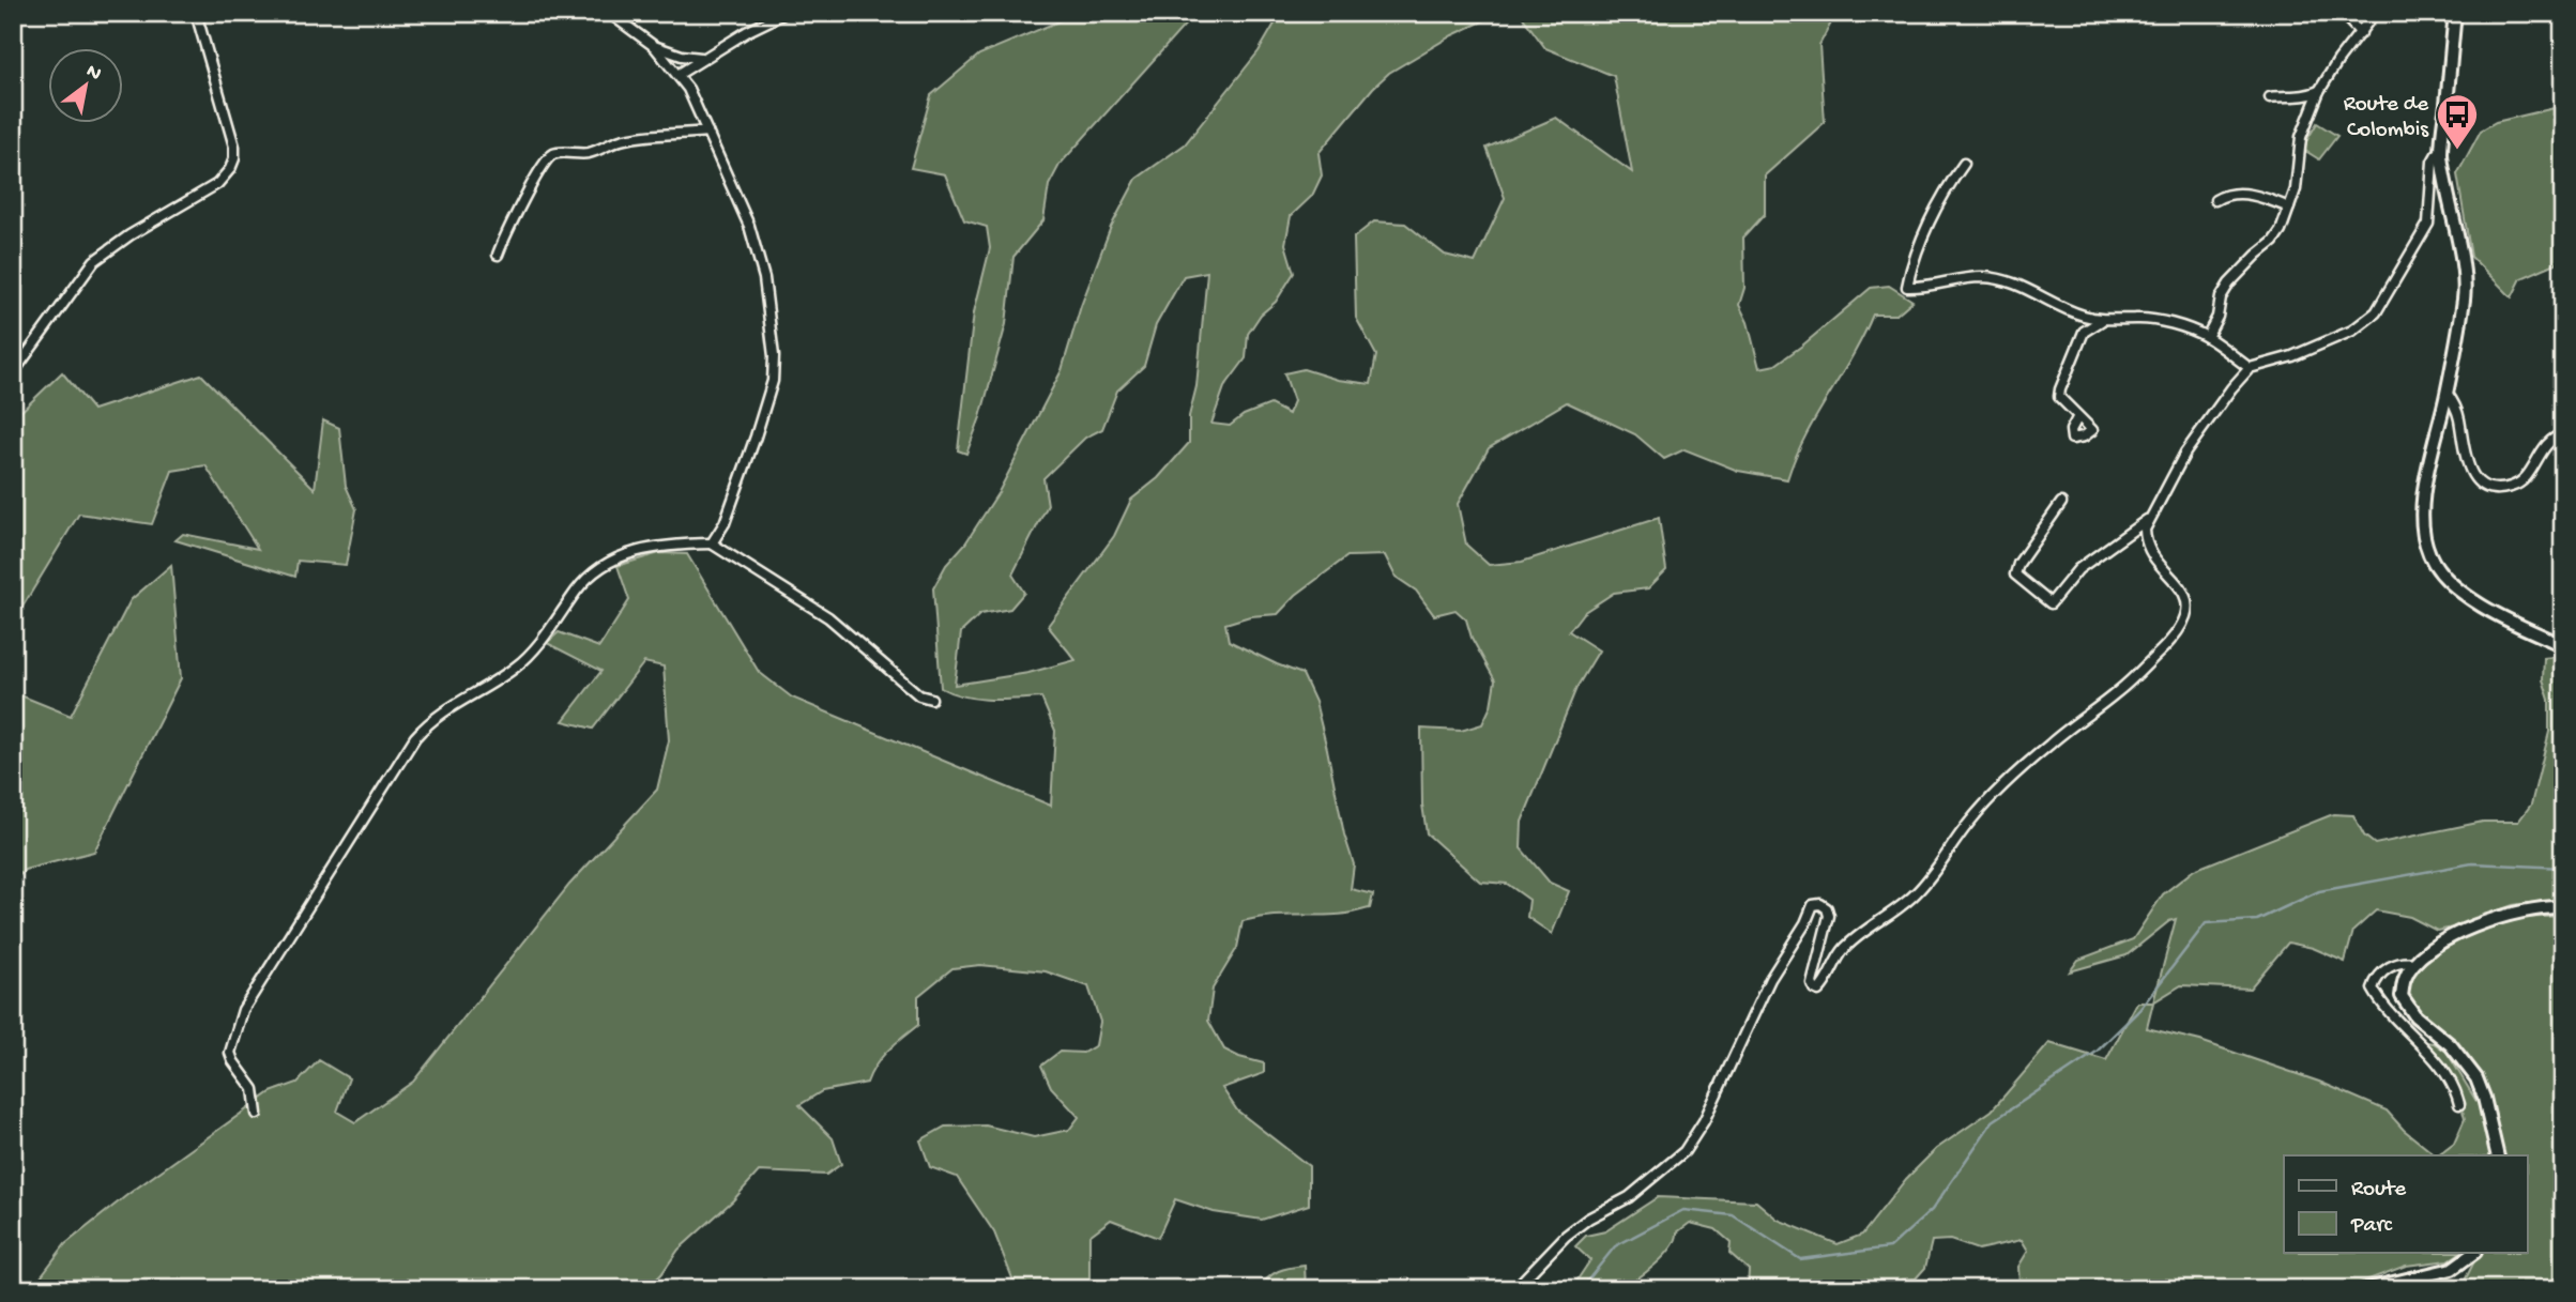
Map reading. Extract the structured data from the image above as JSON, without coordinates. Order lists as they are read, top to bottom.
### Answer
{
  "places": {
    "bus stop": ["Route de Colombis"]
  },
  "legend": ["Route", "Parc"],
  "north": "top right"
}
